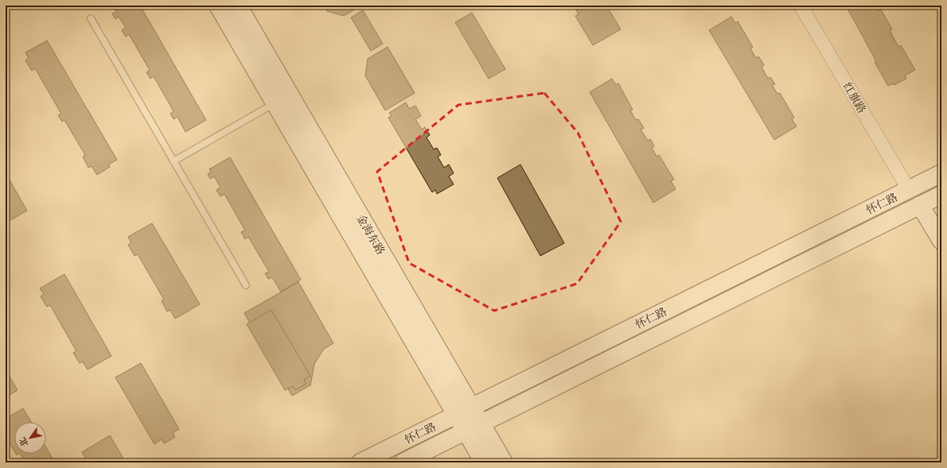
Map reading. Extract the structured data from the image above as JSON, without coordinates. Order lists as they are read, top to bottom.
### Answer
{
  "streets": {
    "main road": ["怀仁路", "金海东路"],
    "street": ["红旗路"]
  },
  "crossings": [
    ["红旗路", "怀仁路"],
    ["怀仁路", "金海东路"]
  ],
  "north": "bottom left"
}
